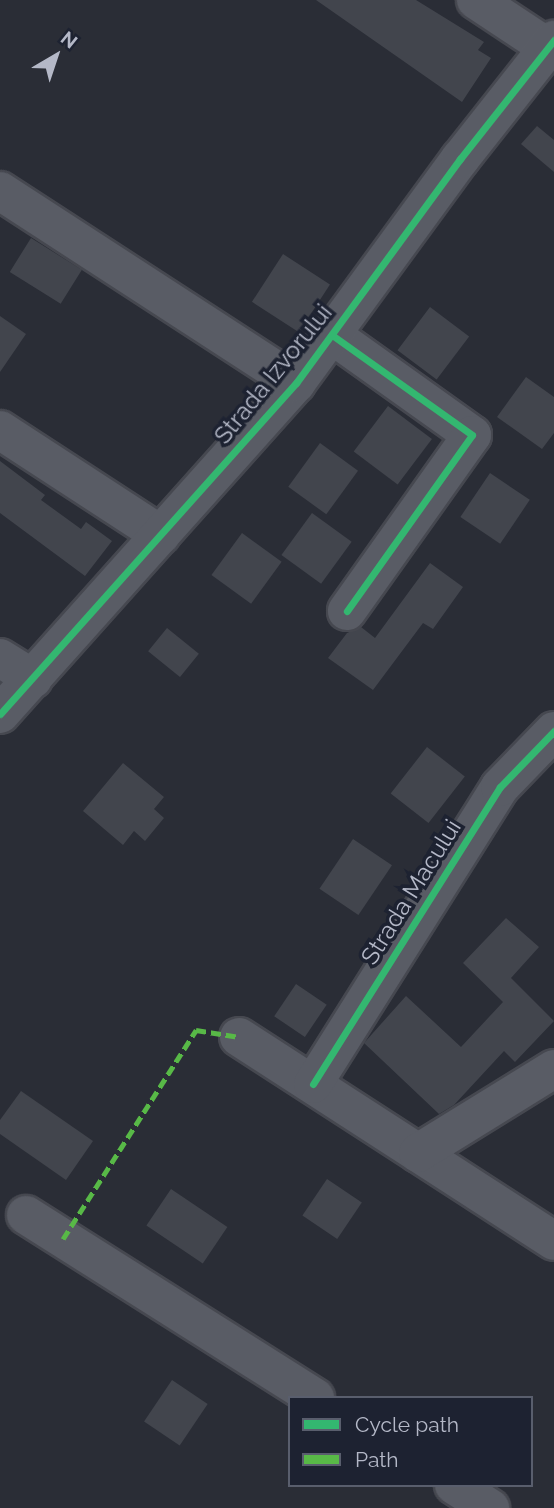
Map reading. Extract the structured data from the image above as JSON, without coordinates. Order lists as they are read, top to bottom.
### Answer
{
  "streets": {
    "street": ["Strada Izvorului", "Strada Macului"]
  },
  "legend": ["Cycle path", "Path"],
  "north": "top right"
}
